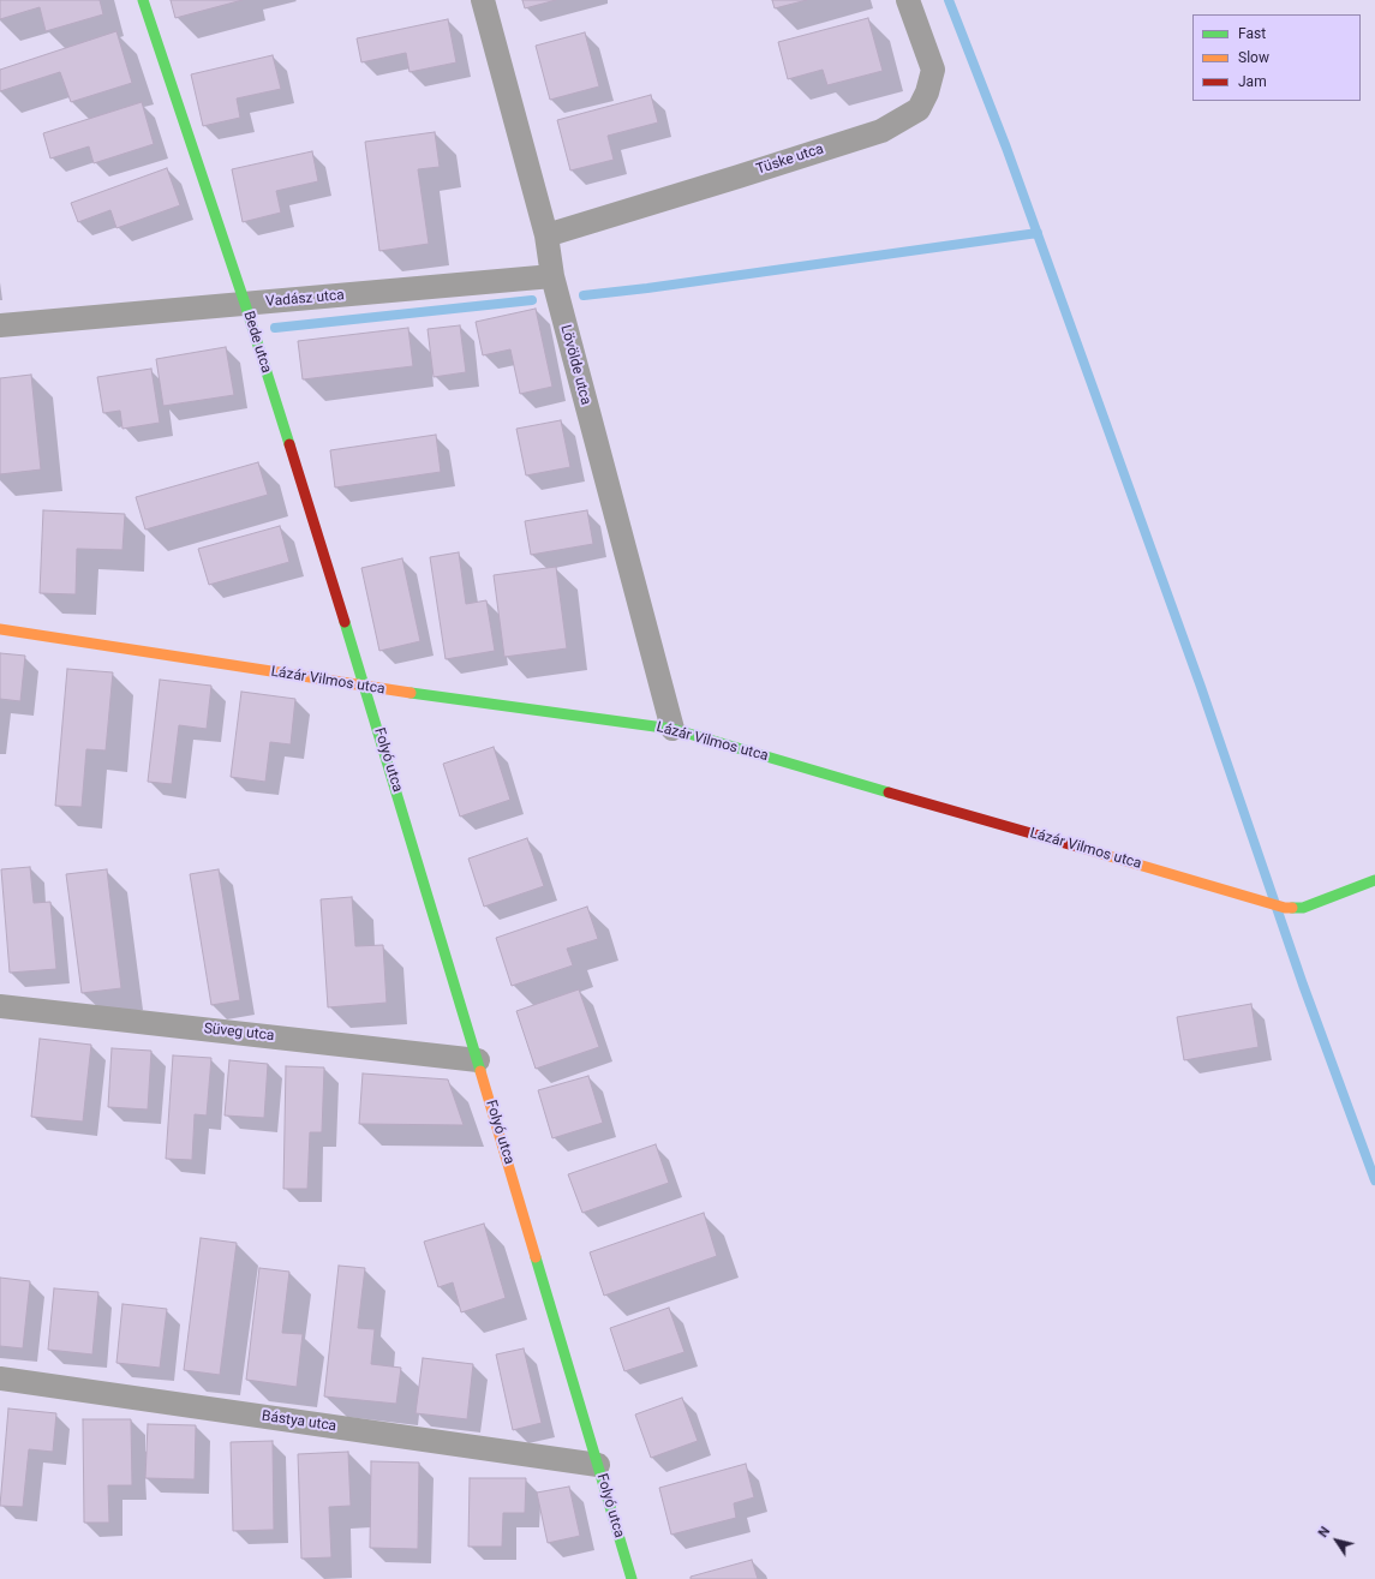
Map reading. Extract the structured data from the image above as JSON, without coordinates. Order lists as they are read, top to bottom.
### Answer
{
  "streets": {
    "street": [
      "Tüske utca",
      "Vadász utca",
      "Bede utca",
      "Lövölde utca",
      "Lázár Vilmos utca",
      "Folyó utca",
      "Süveg utca",
      "Bástya utca"
    ]
  },
  "crossings": [
    ["Tüske utca", "Lövölde utca"],
    ["Vadász utca", "Bede utca"],
    ["Vadász utca", "Lövölde utca"],
    ["Bede utca", "Lázár Vilmos utca"],
    ["Bede utca", "Folyó utca"],
    ["Lövölde utca", "Lázár Vilmos utca"],
    ["Lázár Vilmos utca", "Folyó utca"],
    ["Folyó utca", "Süveg utca"],
    ["Folyó utca", "Bástya utca"]
  ],
  "legend": ["Fast", "Slow", "Jam"],
  "north": "top left"
}
